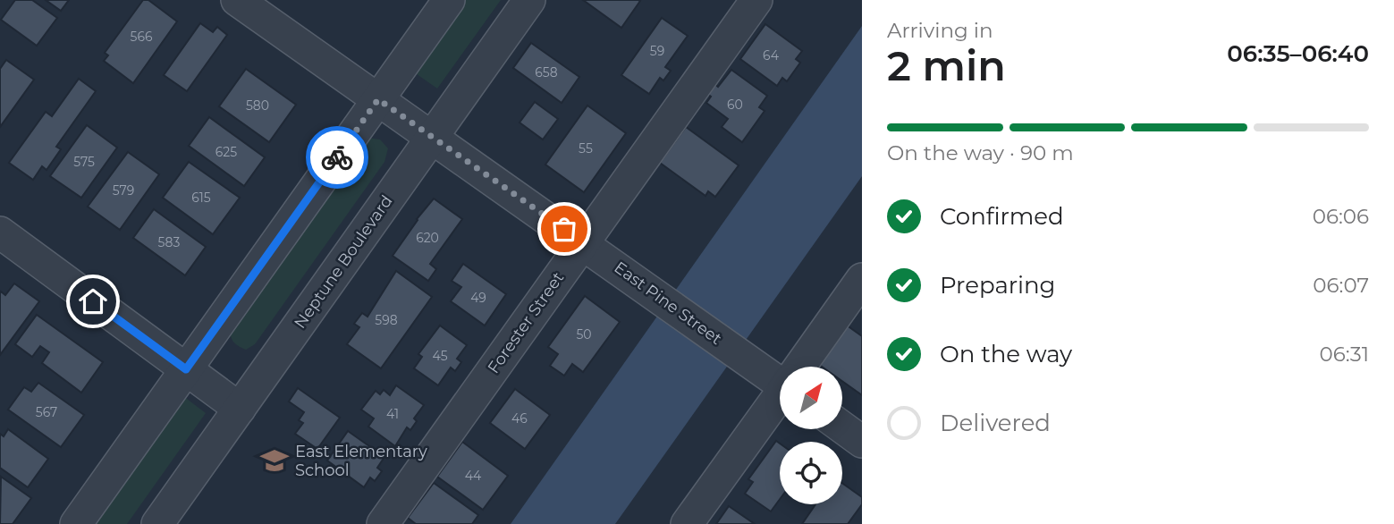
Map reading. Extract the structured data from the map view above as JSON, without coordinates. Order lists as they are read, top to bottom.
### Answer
{
  "streets": {
    "street": ["Neptune Boulevard", "East Pine Street", "Forester Street"]
  },
  "crossings": [
    ["Neptune Boulevard", "East Pine Street"],
    ["East Pine Street", "Forester Street"]
  ],
  "places": {
    "school or university": ["East Elementary School"]
  },
  "house_numbers": [
    "566",
    "59",
    "64",
    "658",
    "60",
    "580",
    "55",
    "625",
    "575",
    "579",
    "615",
    "620",
    "583",
    "49",
    "598",
    "50",
    "45",
    "567",
    "41",
    "46",
    "44"
  ],
  "north": "top right",
  "page": {
    "heading": ["2 min", "Arriving in", "06:35–06:40"],
    "bar": "On the way · 90 m",
    "list": [
      ["Confirmed", "06:06"],
      ["Preparing", "06:07"],
      ["On the way", "06:31"],
      "Delivered"
    ]
  }
}
